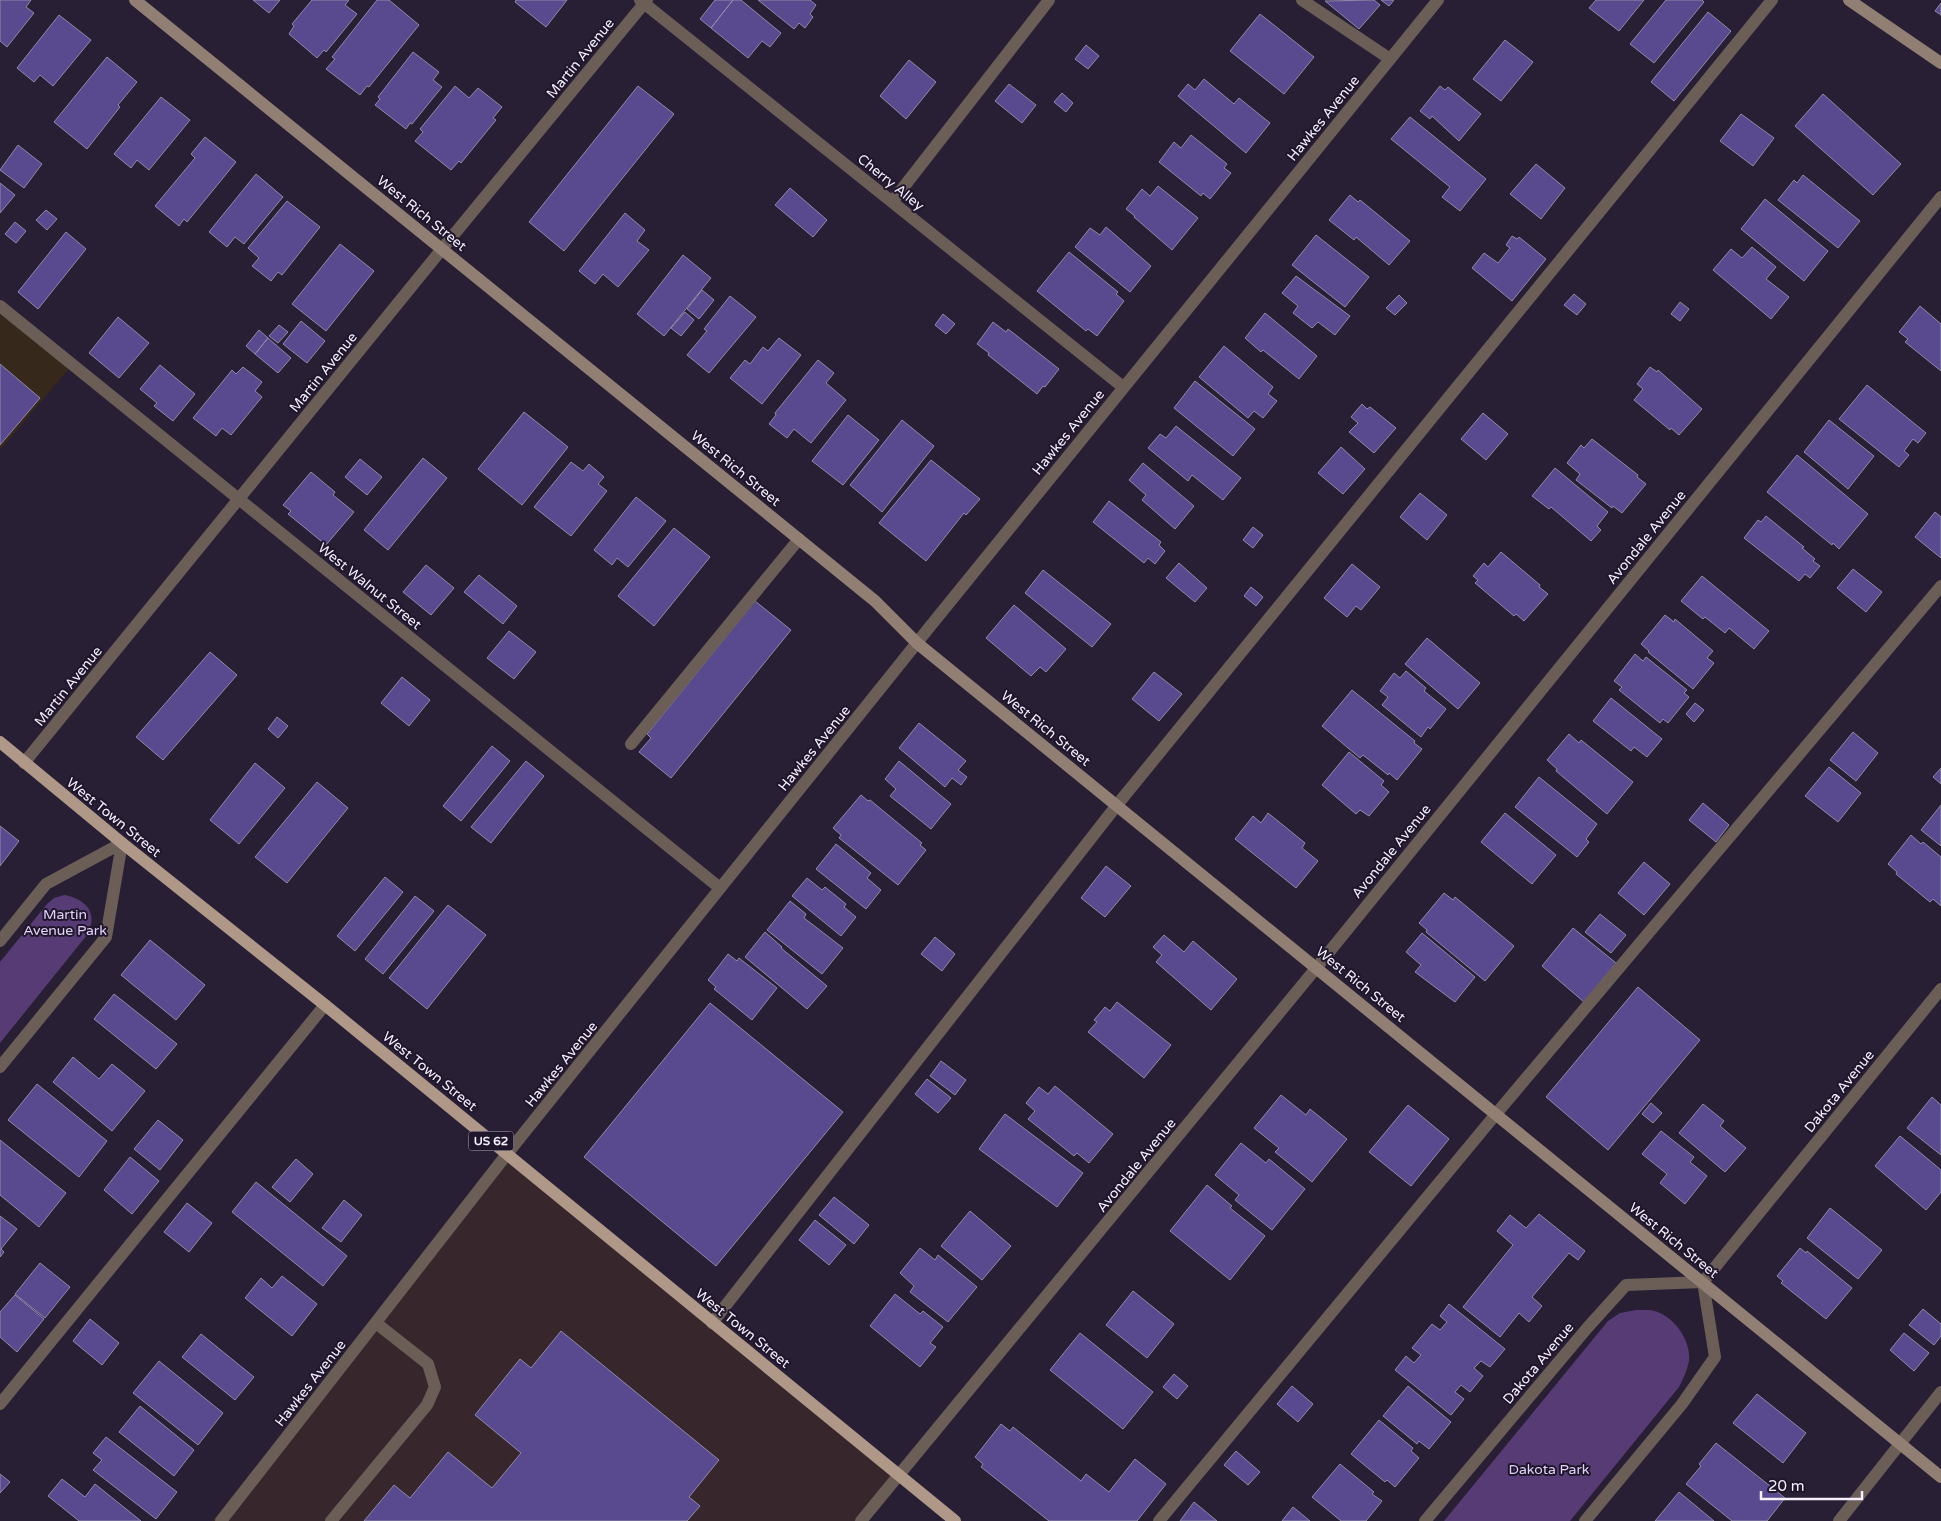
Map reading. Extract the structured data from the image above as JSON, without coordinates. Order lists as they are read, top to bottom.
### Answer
{
  "streets": {
    "main road": ["West Town Street", "US 62"],
    "street": [
      "Martin Avenue",
      "Hawkes Avenue",
      "Cherry Alley",
      "West Rich Street",
      "Avondale Avenue",
      "West Walnut Street",
      "Dakota Avenue"
    ]
  },
  "crossings": [
    ["Martin Avenue", "Cherry Alley"],
    ["Martin Avenue", "West Rich Street"],
    ["Martin Avenue", "West Walnut Street"],
    ["Martin Avenue", "West Town Street"],
    ["Hawkes Avenue", "Cherry Alley"],
    ["Hawkes Avenue", "West Rich Street"],
    ["Hawkes Avenue", "West Walnut Street"],
    ["Hawkes Avenue", "West Town Street"],
    ["West Rich Street", "Avondale Avenue"],
    ["West Rich Street", "Dakota Avenue"],
    ["Avondale Avenue", "West Town Street"]
  ],
  "parks": ["Martin Avenue Park", "Dakota Park"],
  "scale_bar": "20 m"
}
